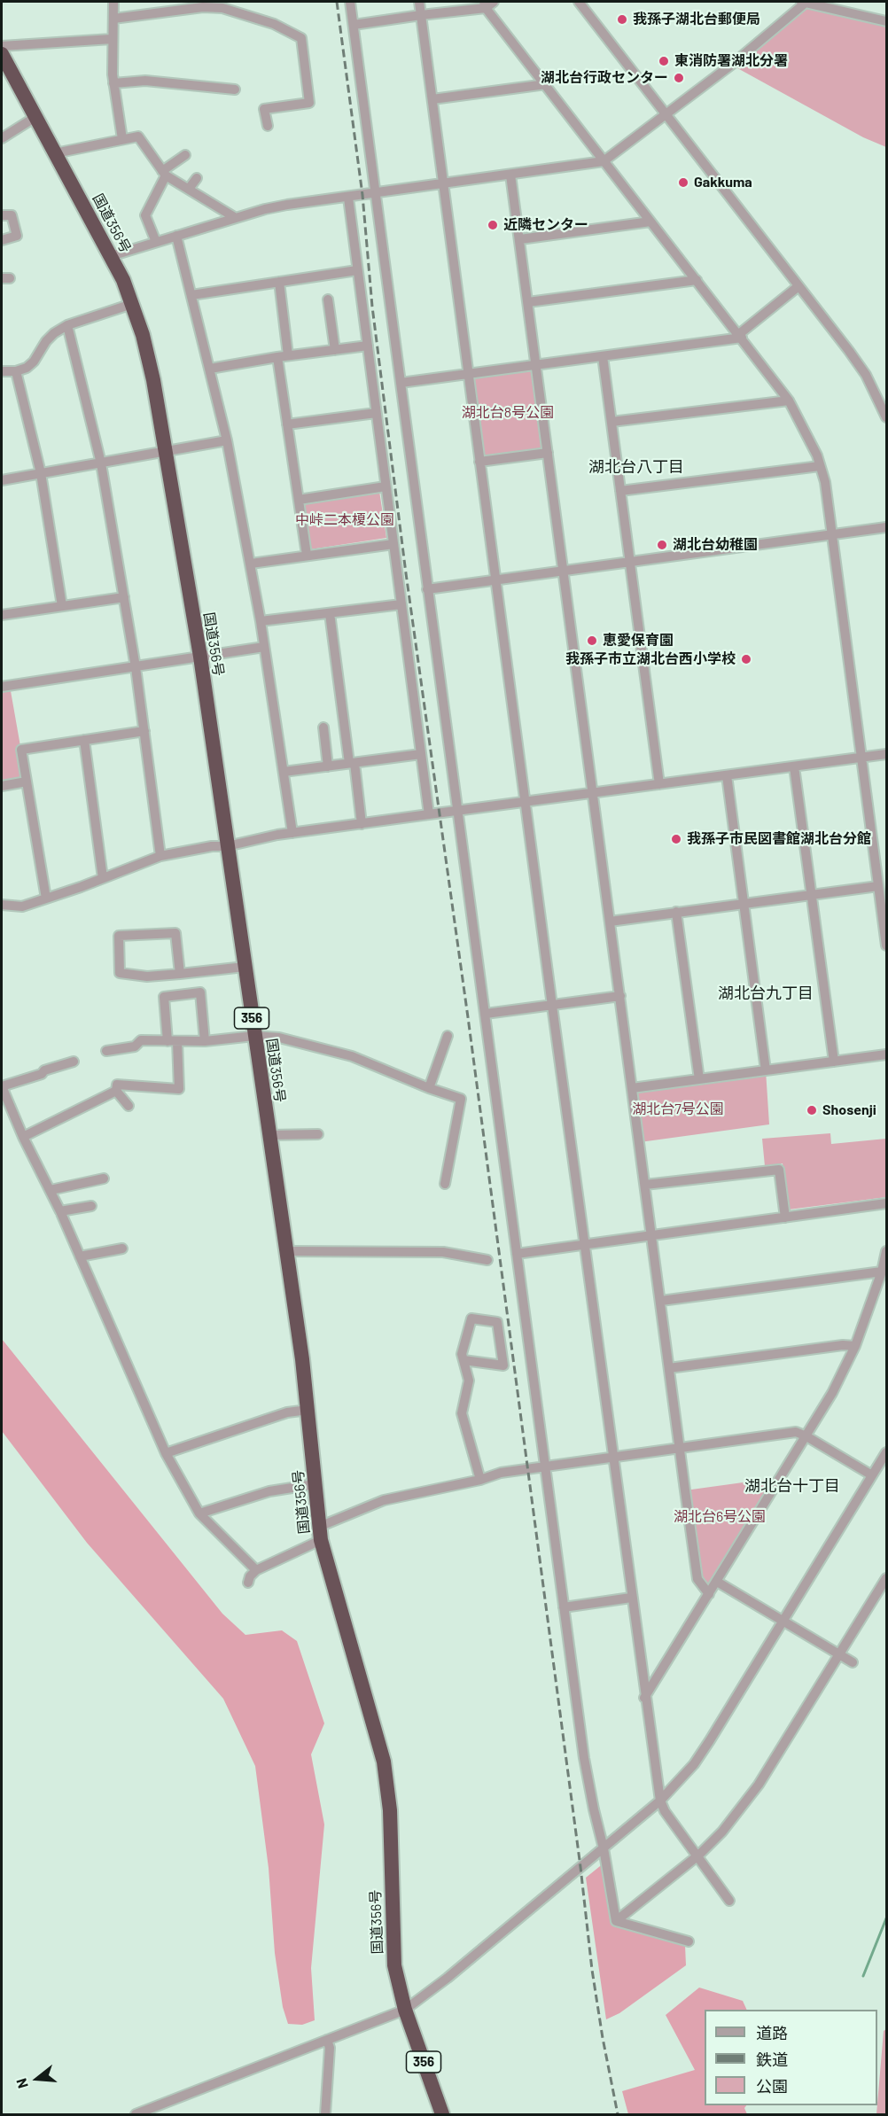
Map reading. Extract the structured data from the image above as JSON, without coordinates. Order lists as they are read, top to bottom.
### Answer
{
  "streets": {
    "highway": ["国道356号", "356"]
  },
  "districts": ["湖北台八丁目", "湖北台九丁目", "湖北台十丁目"],
  "parks": [
    "湖北台8号公園",
    "中峠二本榎公園",
    "湖北台7号公園",
    "湖北台6号公園"
  ],
  "places": [
    "我孫子湖北台郵便局",
    "東消防署湖北分署",
    "湖北台行政センター",
    "Gakkuma",
    "近隣センター",
    "湖北台幼稚園",
    "恵愛保育園",
    "我孫子市立湖北台西小学校",
    "我孫子市民図書館湖北台分館",
    "Shosenji"
  ],
  "legend": ["道路", "鉄道", "公園"],
  "north": "left"
}
